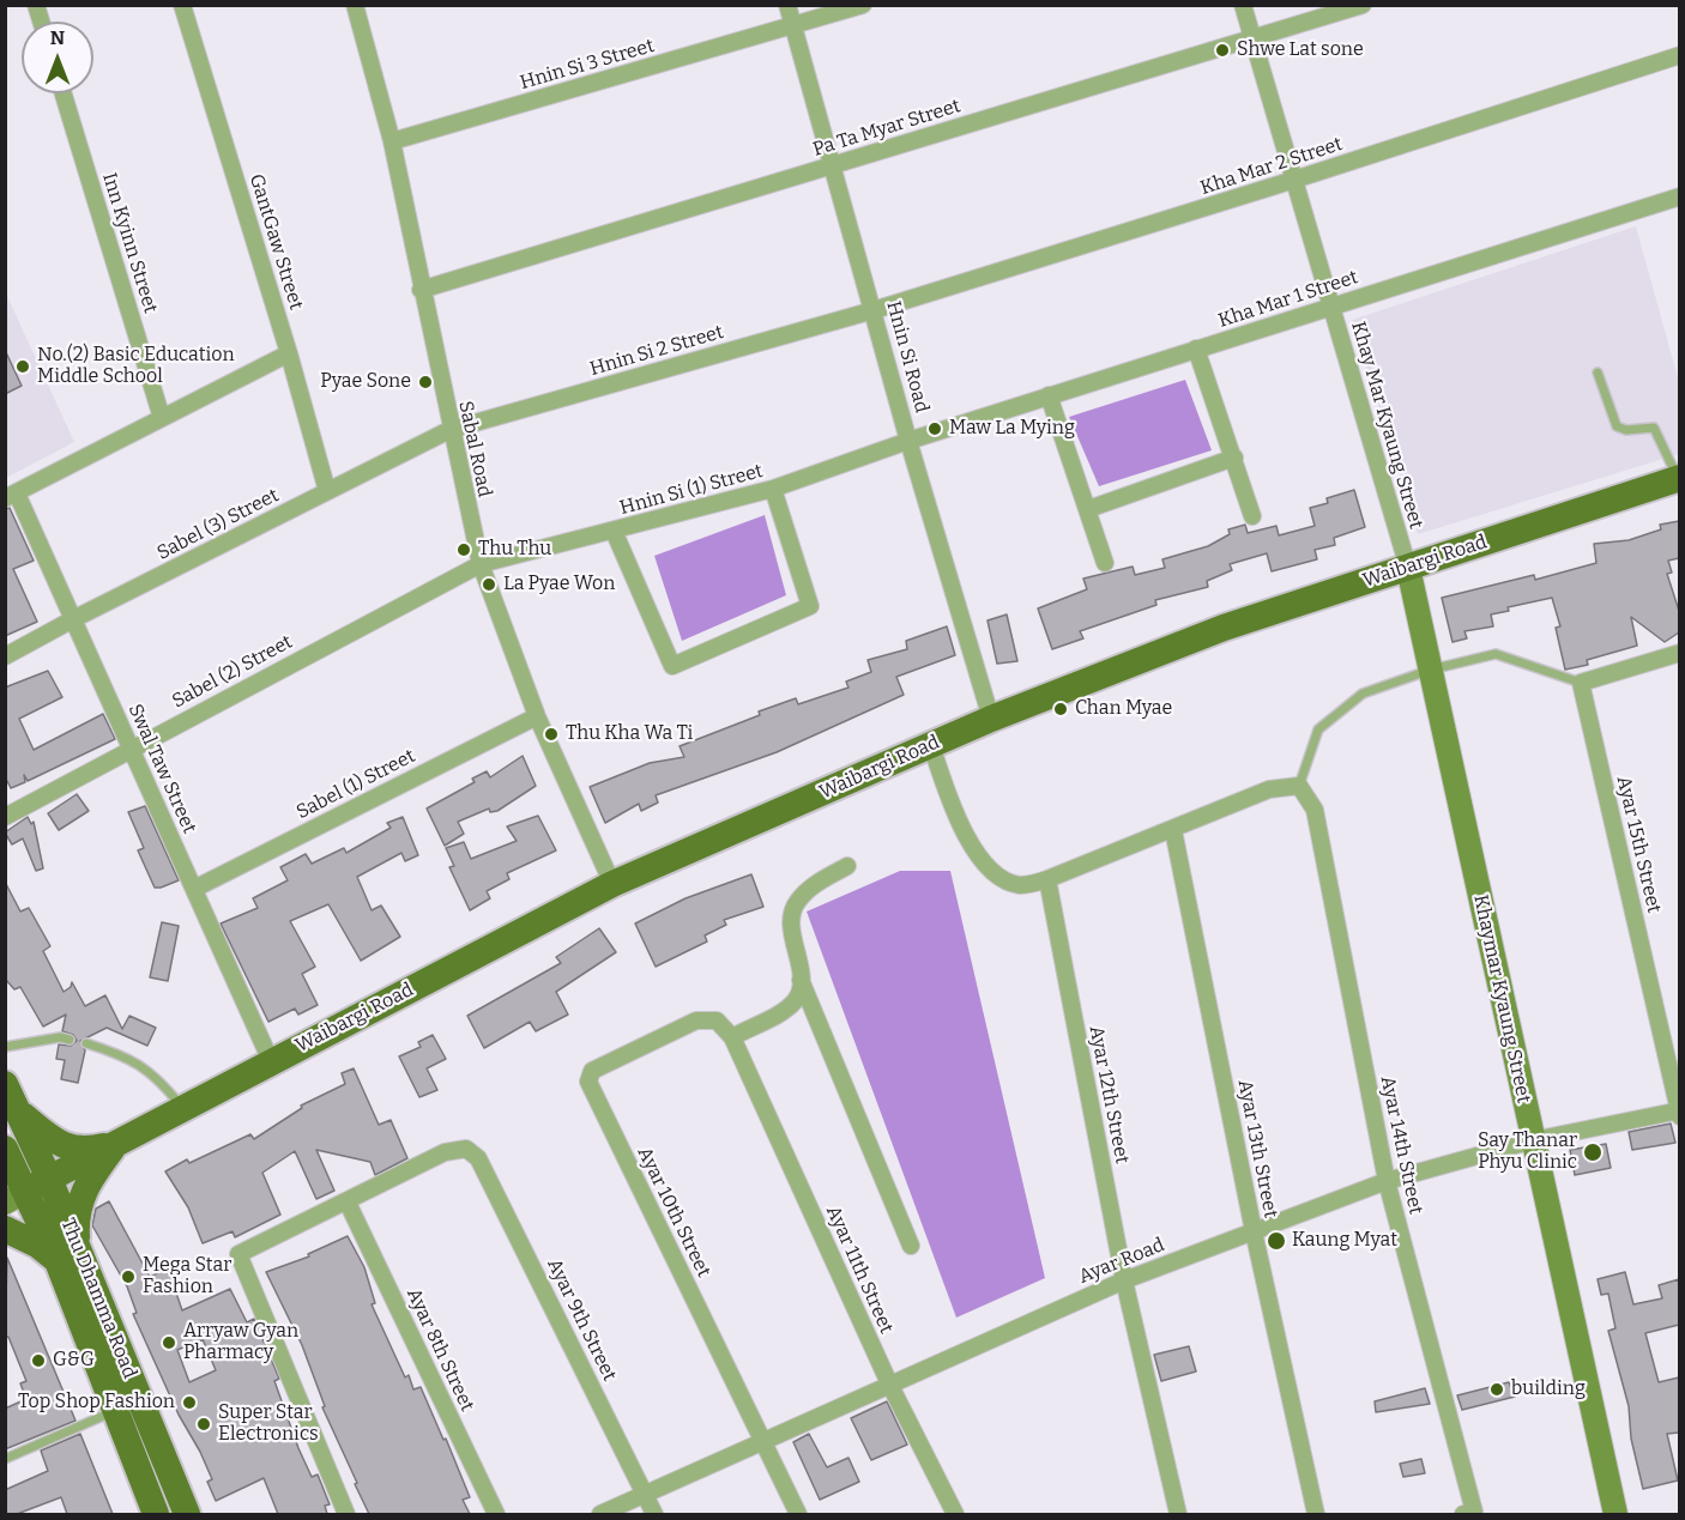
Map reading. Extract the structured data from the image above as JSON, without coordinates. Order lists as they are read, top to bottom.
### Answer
{
  "streets": {
    "main road": ["Waibargi Road", "Thu Dhamma Road"],
    "street": [
      "Hnin Si 3 Street",
      "Pa Ta Myar Street",
      "Kha Mar 2 Street",
      "GantGaw Street",
      "Inn Kyinn Street",
      "Kha Mar 1 Street",
      "Hnin Si 2 Street",
      "Hnin Si Road",
      "Khay Mar Kyaung Street",
      "Sabal Road",
      "Hnin Si (1) Street",
      "Sabel (3) Street",
      "Sabel (2) Street",
      "Swal Taw Street",
      "Sabel (1) Street",
      "Ayar 15th Street",
      "Khaymar Kyaung Street",
      "Ayar 12th Street",
      "Ayar 14th Street",
      "Ayar 13th Street",
      "Ayar 10th Street",
      "Ayar Road",
      "Ayar 11th Street",
      "Ayar 9th Street",
      "Ayar 8th Street"
    ]
  },
  "crossings": [
    ["Hnin Si 3 Street", "Hnin Si Road"],
    ["Hnin Si 3 Street", "Sabal Road"],
    ["Pa Ta Myar Street", "Hnin Si Road"],
    ["Pa Ta Myar Street", "Khay Mar Kyaung Street"],
    ["Pa Ta Myar Street", "Sabal Road"],
    ["Kha Mar 2 Street", "Hnin Si 2 Street"],
    ["Kha Mar 2 Street", "Hnin Si Road"],
    ["Kha Mar 2 Street", "Khay Mar Kyaung Street"],
    ["GantGaw Street", "Sabel (3) Street"],
    ["Kha Mar 1 Street", "Hnin Si Road"],
    ["Kha Mar 1 Street", "Khay Mar Kyaung Street"],
    ["Kha Mar 1 Street", "Hnin Si (1) Street"],
    ["Hnin Si 2 Street", "Hnin Si Road"],
    ["Hnin Si 2 Street", "Sabal Road"],
    ["Hnin Si 2 Street", "Sabel (3) Street"],
    ["Hnin Si Road", "Hnin Si (1) Street"],
    ["Hnin Si Road", "Waibargi Road"],
    ["Khay Mar Kyaung Street", "Waibargi Road"],
    ["Khay Mar Kyaung Street", "Khaymar Kyaung Street"],
    ["Sabal Road", "Hnin Si (1) Street"],
    ["Sabal Road", "Sabel (3) Street"],
    ["Sabal Road", "Waibargi Road"],
    ["Sabal Road", "Sabel (2) Street"],
    ["Sabal Road", "Sabel (1) Street"],
    ["Hnin Si (1) Street", "Sabel (2) Street"],
    ["Sabel (3) Street", "Swal Taw Street"],
    ["Waibargi Road", "Swal Taw Street"],
    ["Waibargi Road", "Khaymar Kyaung Street"],
    ["Waibargi Road", "Thu Dhamma Road"],
    ["Sabel (2) Street", "Swal Taw Street"],
    ["Swal Taw Street", "Sabel (1) Street"],
    ["Ayar 15th Street", "Ayar Road"],
    ["Khaymar Kyaung Street", "Ayar Road"],
    ["Ayar 12th Street", "Ayar Road"],
    ["Ayar 14th Street", "Ayar Road"],
    ["Ayar 13th Street", "Ayar Road"],
    ["Ayar 10th Street", "Ayar Road"],
    ["Ayar 10th Street", "Ayar 11th Street"],
    ["Ayar Road", "Ayar 11th Street"],
    ["Ayar Road", "Ayar 9th Street"],
    ["Ayar 9th Street", "Ayar 8th Street"]
  ],
  "places": [
    "Shwe Lat sone",
    "No.(2) Basic Education Middle School",
    "Pyae Sone",
    "Maw La Mying",
    "Thu Thu",
    "La Pyae Won",
    "Chan Myae",
    "Thu Kha Wa Ti",
    "Say Thanar Phyu Clinic",
    "Kaung Myat",
    "Mega Star Fashion",
    "Arryaw Gyan Pharmacy",
    "G&G",
    "building",
    "Top Shop Fashion",
    "Super Star Electronics"
  ],
  "north": "top"
}
